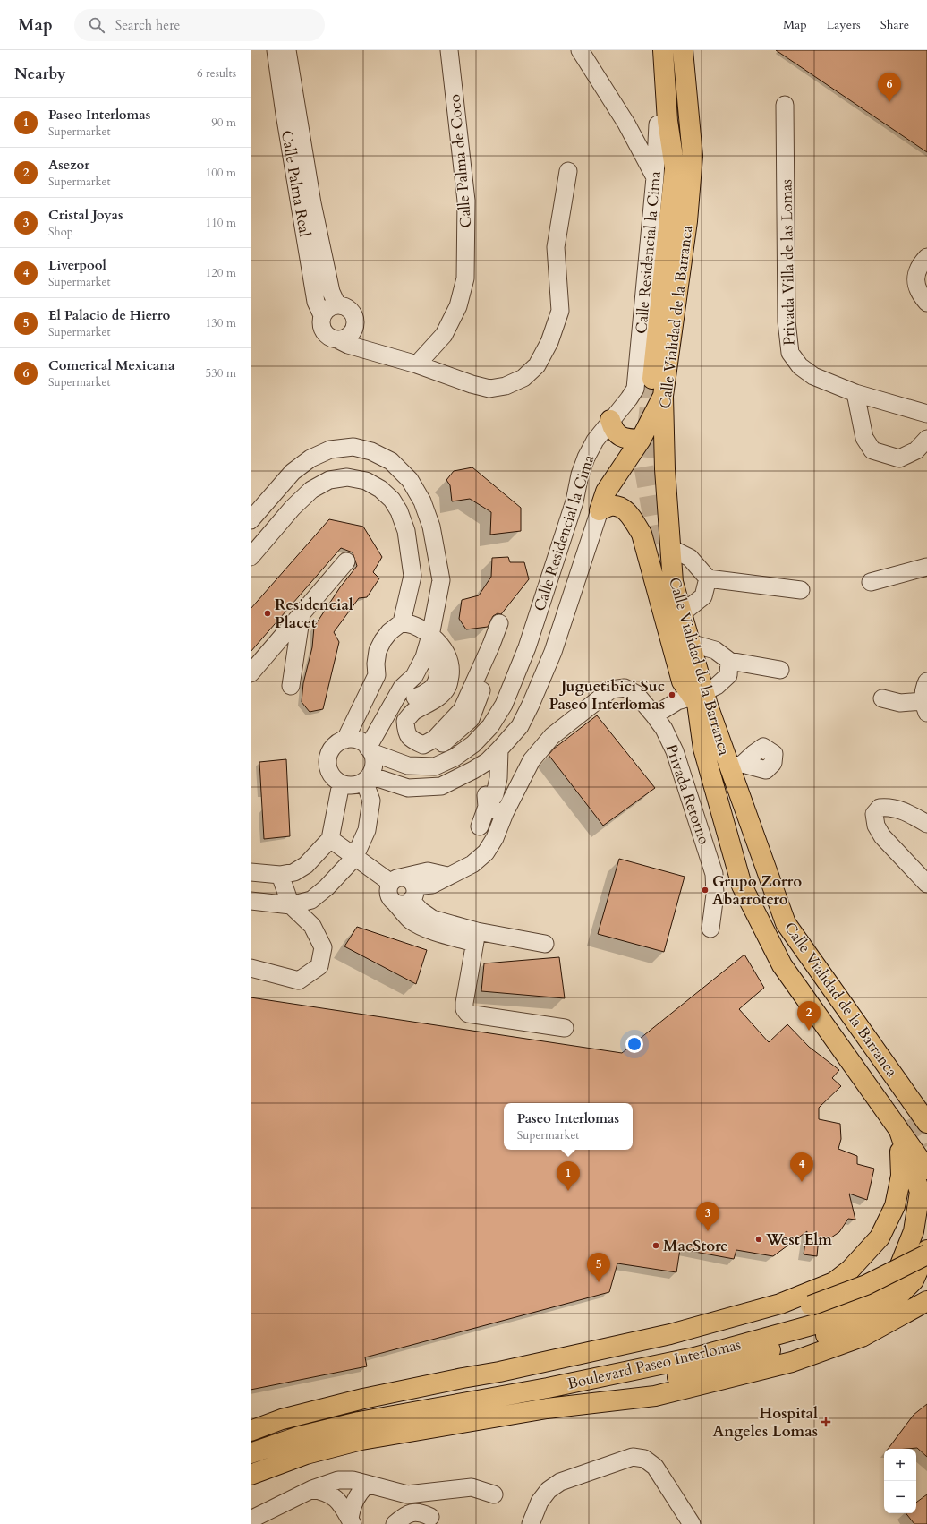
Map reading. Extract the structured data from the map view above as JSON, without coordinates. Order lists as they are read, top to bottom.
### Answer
{
  "streets": {
    "main road": ["Calle Vialidad de la Barranca", "Boulevard Paseo Interlomas"],
    "street": [
      "Calle Palma de Coco",
      "Calle Palma Real",
      "Calle Residencial la Cima",
      "Privada Villa de las Lomas",
      "Privada Retorno"
    ]
  },
  "crossings": [
    ["Calle Residencial la Cima", "Calle Vialidad de la Barranca"],
    ["Calle Vialidad de la Barranca", "Boulevard Paseo Interlomas"]
  ],
  "places": {
    "other": [
      "Residencial Placet",
      "Juguetibici Suc Paseo Interlomas",
      "Grupo Zorro Abarrotero",
      "West Elm",
      "MacStore"
    ],
    "health": ["Hospital Angeles Lomas"]
  },
  "page": {
    "header": "Map",
    "search": "Search here",
    "nav": ["Map", "Layers", "Share"],
    "heading": ["Nearby", "6 results"],
    "pins": [
      "6",
      "2",
      "4",
      "1",
      "3",
      "5"
    ],
    "list": [
      {
        "mark": "1",
        "name": "Paseo Interlomas",
        "note": "Supermarket",
        "value": "90 m"
      },
      {
        "mark": "2",
        "name": "Asezor",
        "note": "Supermarket",
        "value": "100 m"
      },
      {
        "mark": "3",
        "name": "Cristal Joyas",
        "note": "Shop",
        "value": "110 m"
      },
      {
        "mark": "4",
        "name": "Liverpool",
        "note": "Supermarket",
        "value": "120 m"
      },
      {
        "mark": "5",
        "name": "El Palacio de Hierro",
        "note": "Supermarket",
        "value": "130 m"
      },
      {
        "mark": "6",
        "name": "Comerical Mexicana",
        "note": "Supermarket",
        "value": "530 m"
      }
    ],
    "popup": ["Paseo Interlomas", "Supermarket"],
    "map_buttons": ["+", "−"]
  }
}
